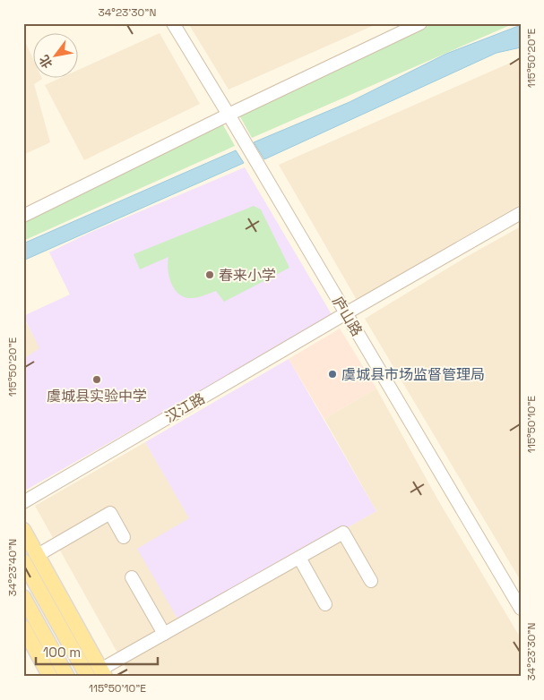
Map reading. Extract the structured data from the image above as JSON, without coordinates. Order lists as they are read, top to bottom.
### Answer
{
  "streets": {
    "street": ["庐山路", "汉江路"]
  },
  "crossings": [
    ["庐山路", "汉江路"]
  ],
  "places": ["春来小学", "虞城县市场监督管理局", "虞城县实验中学"],
  "scale_bar": "100 m",
  "north": "bottom left",
  "coordinates": [
    "34°23'30\"N",
    "115°50'20\"E",
    "115°50'10\"E",
    "34°23'40\"N"
  ]
}
